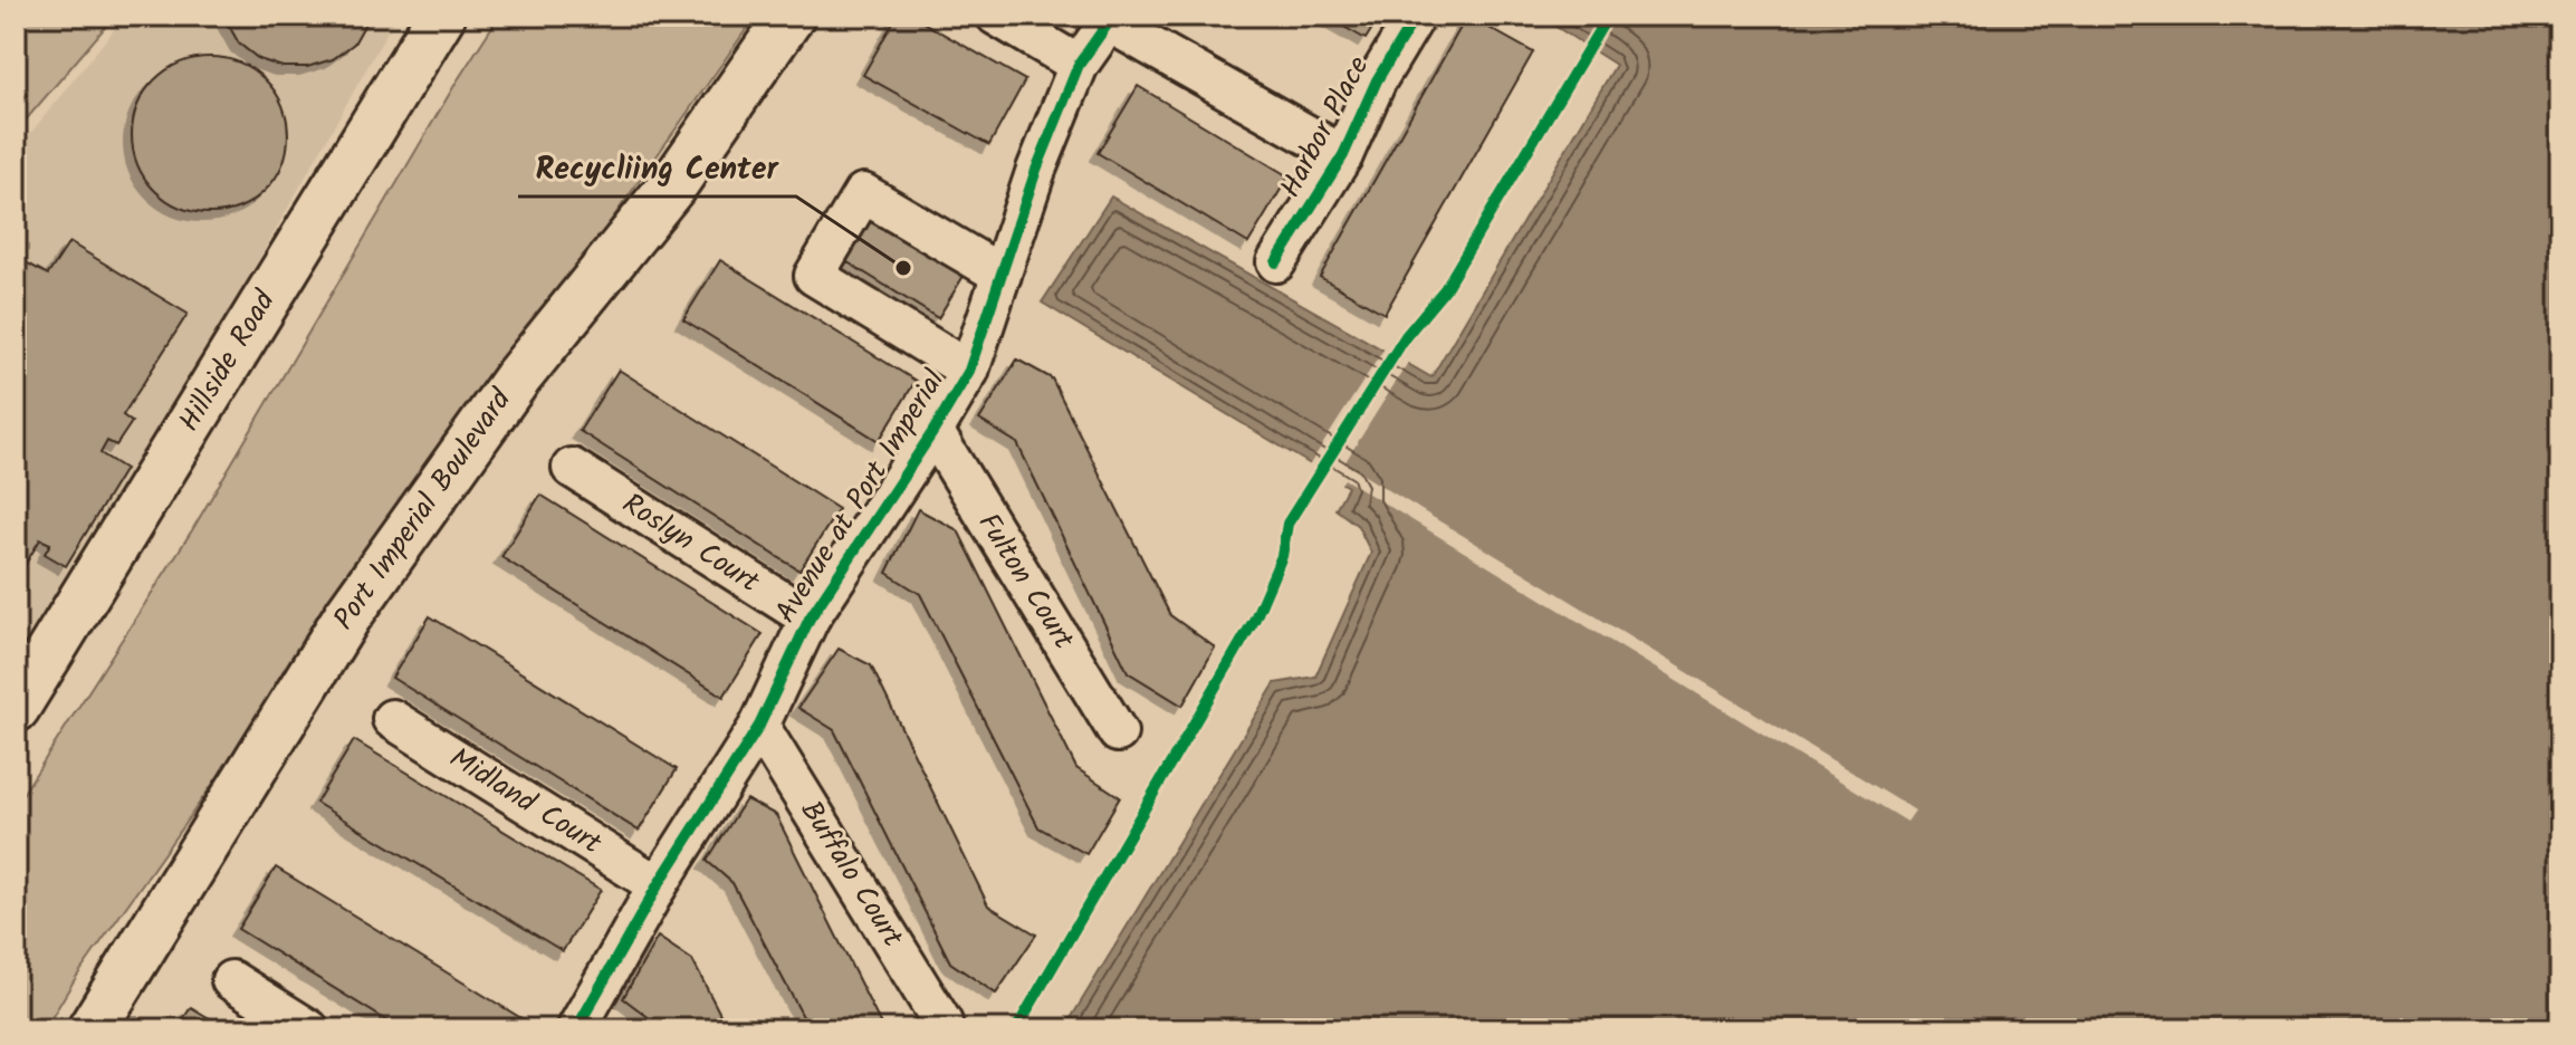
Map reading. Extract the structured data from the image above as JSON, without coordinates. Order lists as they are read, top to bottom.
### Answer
{
  "streets": {
    "main road": ["Hillside Road", "Port Imperial Boulevard"],
    "street": [
      "Harbor Place",
      "Avenue at Port Imperial",
      "Roslyn Court",
      "Fulton Court",
      "Midland Court",
      "Buffalo Court"
    ]
  },
  "crossings": [
    ["Avenue at Port Imperial", "Roslyn Court"],
    ["Avenue at Port Imperial", "Fulton Court"],
    ["Avenue at Port Imperial", "Midland Court"],
    ["Avenue at Port Imperial", "Buffalo Court"]
  ],
  "places": ["Recycliing Center"]
}
